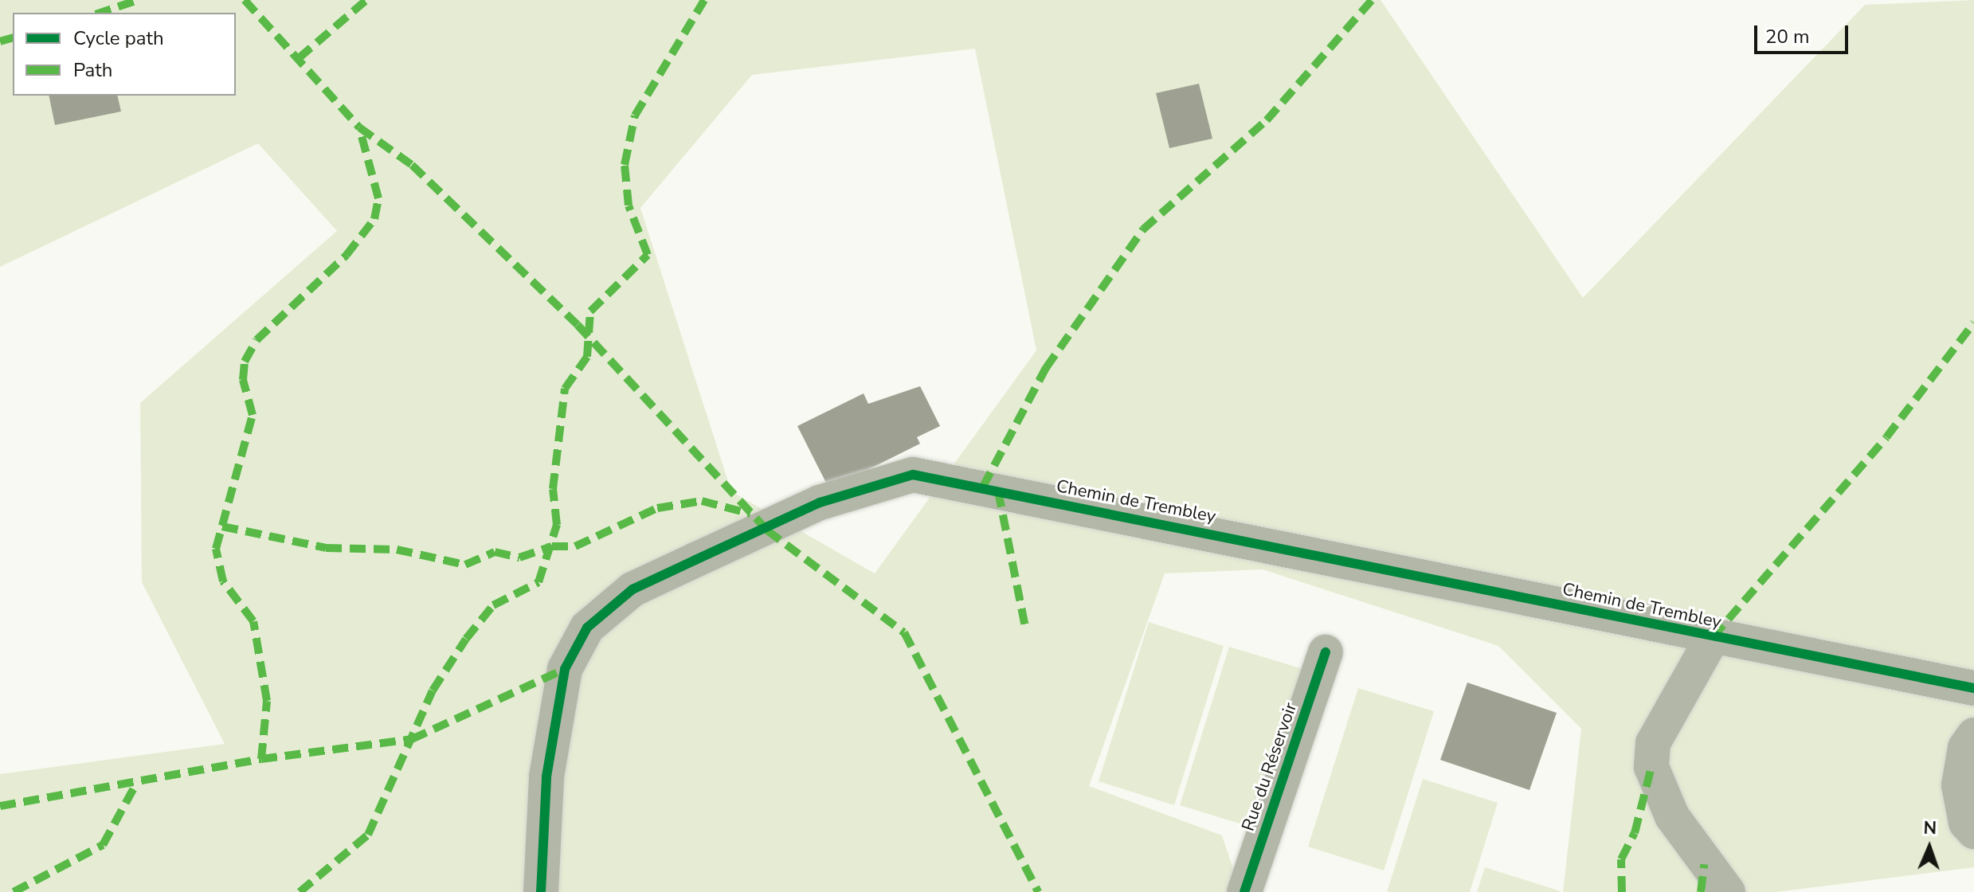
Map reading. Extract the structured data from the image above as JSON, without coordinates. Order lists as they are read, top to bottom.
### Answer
{
  "streets": {
    "street": ["Chemin de Trembley", "Rue du Réservoir"]
  },
  "legend": ["Cycle path", "Path"],
  "scale_bar": "20 m",
  "north": "top"
}
